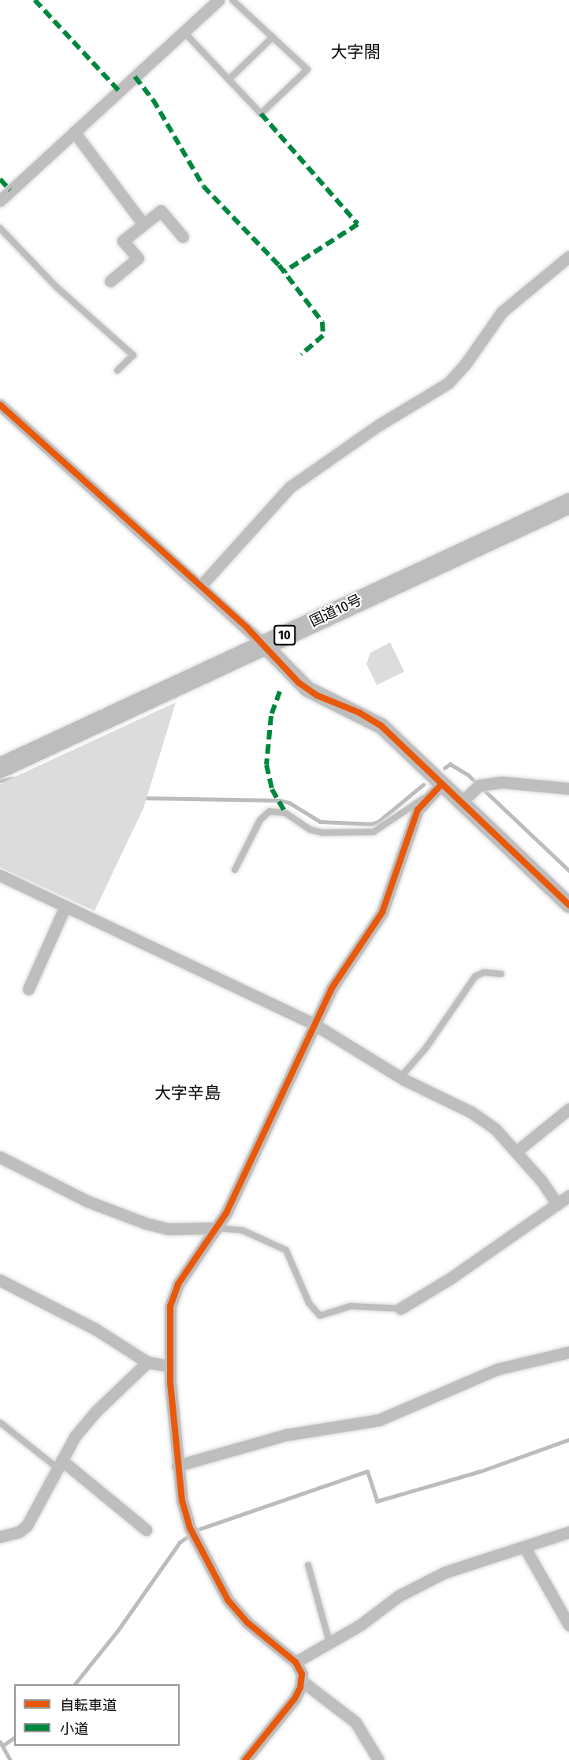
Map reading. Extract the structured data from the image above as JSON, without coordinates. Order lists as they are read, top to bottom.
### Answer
{
  "streets": {
    "highway": ["国道10号", "10"]
  },
  "districts": ["大字閤", "大字辛島"],
  "legend": ["自転車道", "小道"]
}
